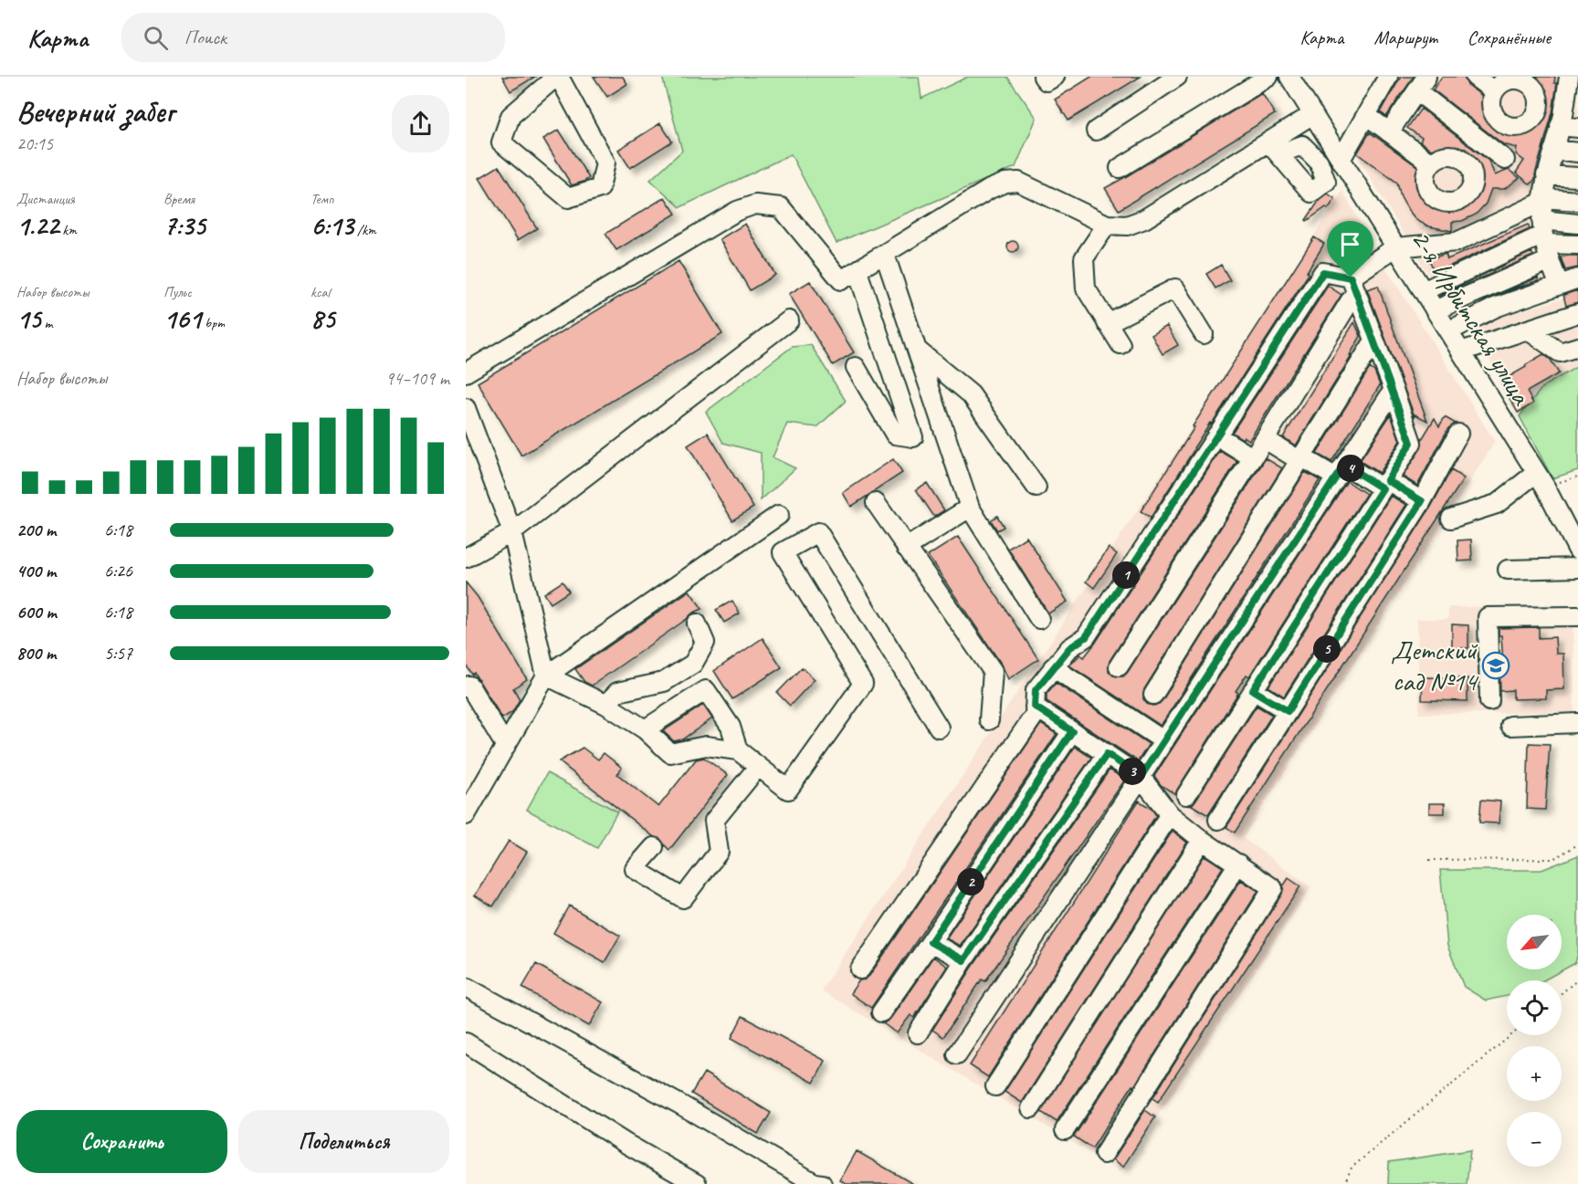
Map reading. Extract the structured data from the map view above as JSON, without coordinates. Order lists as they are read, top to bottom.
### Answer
{
  "streets": {
    "street": ["2-я Ирбитская улица"]
  },
  "places": {
    "school or university": ["Детский сад №14"]
  },
  "north": "bottom left",
  "page": {
    "header": "Карта",
    "search": "Поиск",
    "nav": ["Карта", "Маршрут", "Сохранённые"],
    "heading": ["Вечерний забег", "20:15"],
    "stats": [
      ["Дистанция", "1.22 km"],
      ["Время", "7:35"],
      ["Темп", "6:13 /km"],
      ["Набор высоты", "15 m"],
      ["Пульс", "161 bpm"],
      ["kcal", "85"]
    ],
    "chart": ["Набор высоты", "94–109 m"],
    "pins": [
      "4",
      "1",
      "5",
      "3",
      "2"
    ],
    "list": [
      {
        "name": "200 m",
        "note": "6:18"
      },
      {
        "name": "400 m",
        "note": "6:26"
      },
      {
        "name": "600 m",
        "note": "6:18"
      },
      {
        "name": "800 m",
        "note": "5:57"
      }
    ],
    "map_buttons": ["+", "−"],
    "buttons": ["Сохранить", "Поделиться"]
  }
}
